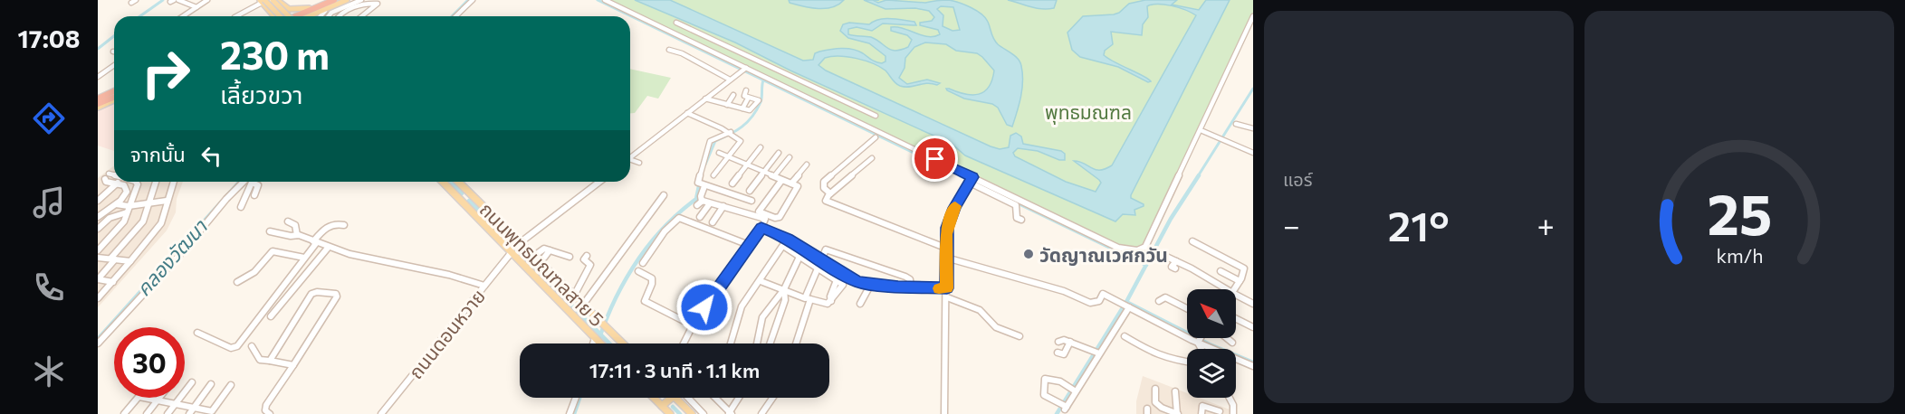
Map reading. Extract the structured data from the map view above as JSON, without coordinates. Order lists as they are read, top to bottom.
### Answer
{
  "streets": {
    "main road": ["ถนนพุทธมณฑลสาย 5"],
    "street": ["ถนนดอนหวาย"]
  },
  "crossings": [
    ["ถนนพุทธมณฑลสาย 5", "ถนนดอนหวาย"]
  ],
  "water": ["คลองวัฒนา"],
  "parks": ["พุทธมณฑล"],
  "places": ["วัดญาณเวศกวัน"],
  "north": "top left",
  "page": {
    "tabs": "17:08",
    "tile": "แอร์",
    "turn": ["230 m", "เลี้ยวขวา"],
    "then": "จากนั้น",
    "heat": ["−", "21°", "+"],
    "limit": "30",
    "trip": "17:11 · 3 นาที · 1.1 km",
    "gauge": ["25", "km/h"]
  }
}
